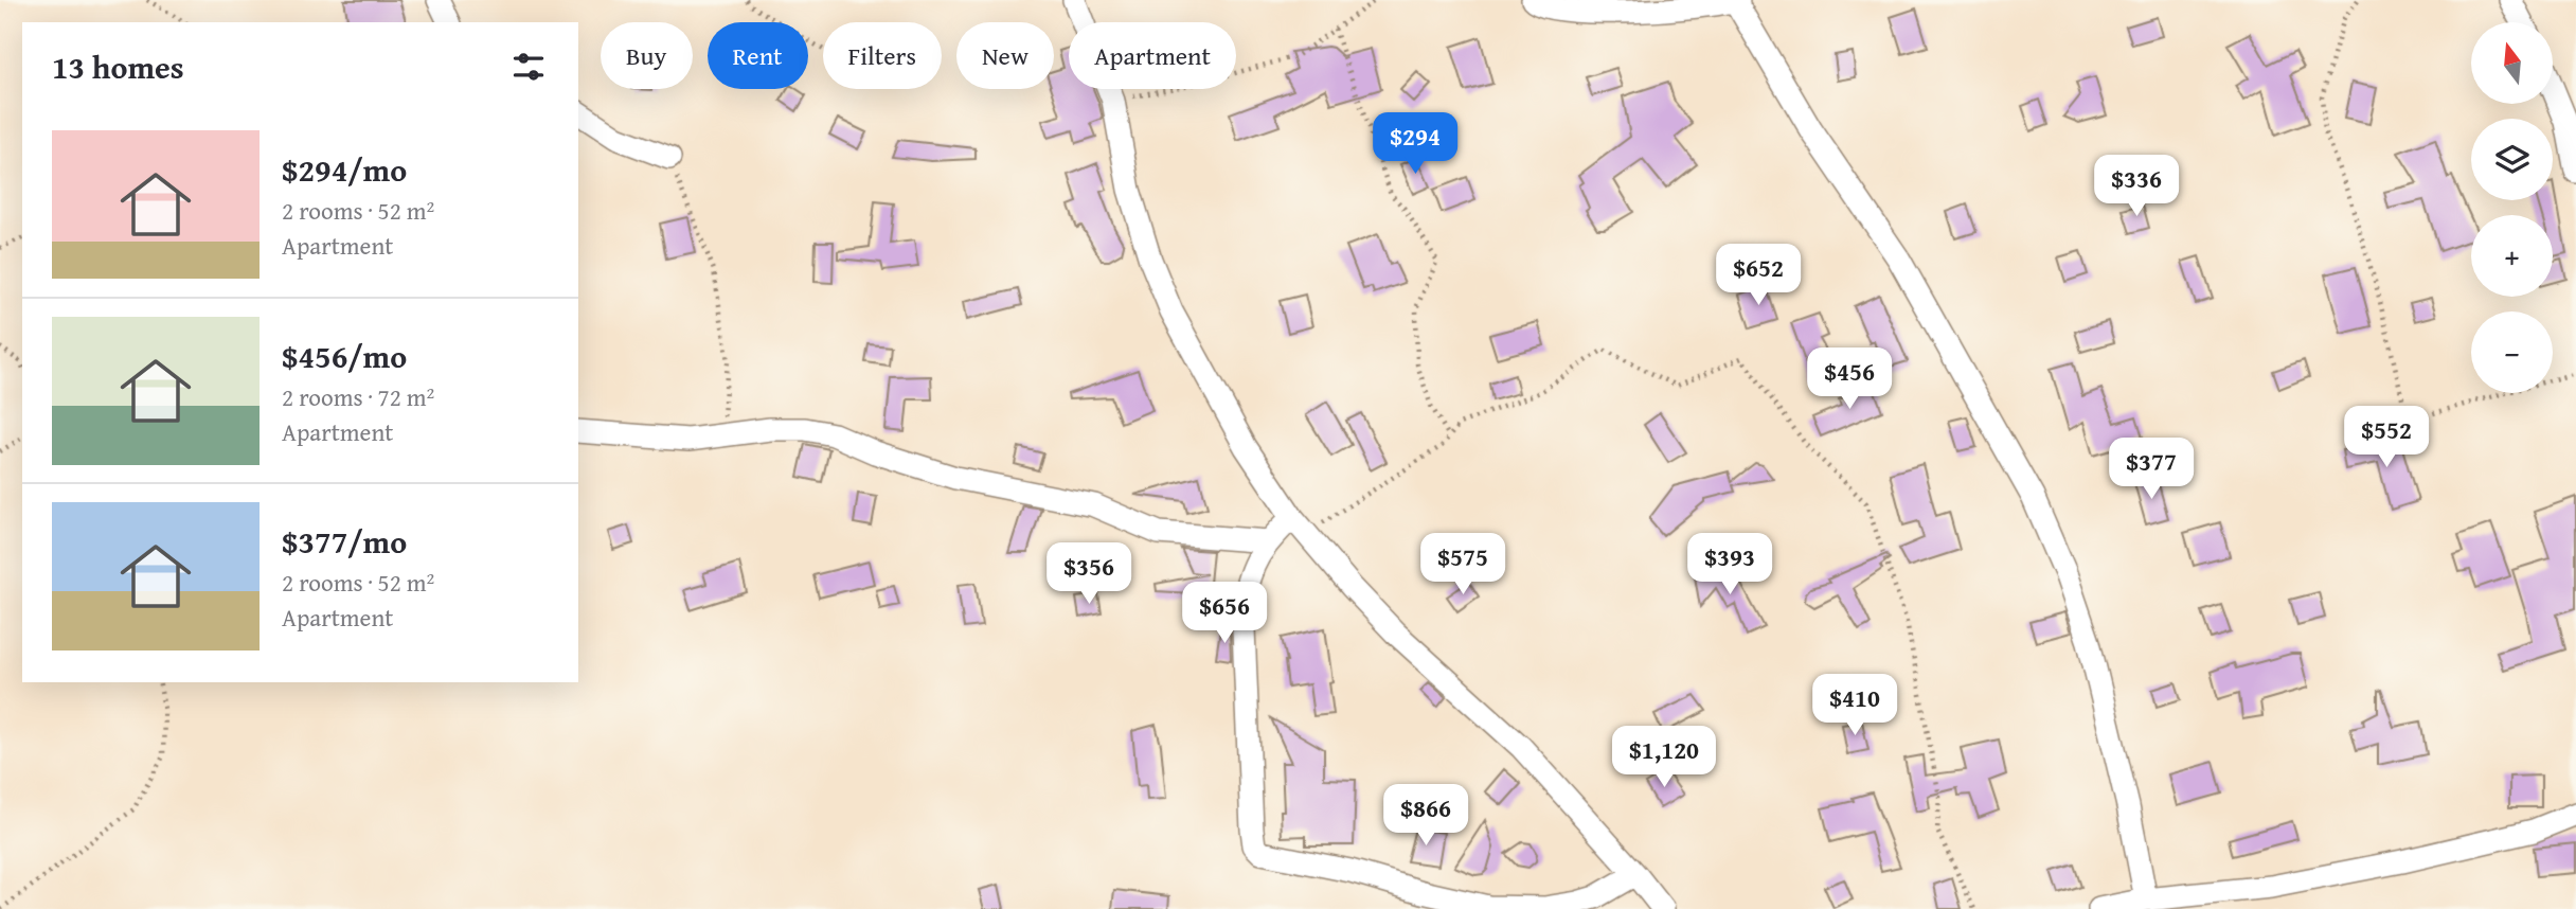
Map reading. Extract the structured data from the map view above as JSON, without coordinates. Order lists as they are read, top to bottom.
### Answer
{
  "north": "top",
  "page": {
    "map_buttons": ["+", "−"],
    "chip": [
      "Buy",
      "Rent",
      "Filters",
      "New",
      "Apartment"
    ],
    "heading": "13 homes",
    "list": [
      {
        "name": "$294/mo",
        "note": "2 rooms · 52 m² · Apartment"
      },
      {
        "name": "$456/mo",
        "note": "2 rooms · 72 m² · Apartment"
      },
      {
        "name": "$377/mo",
        "note": "2 rooms · 52 m² · Apartment"
      }
    ],
    "price": [
      "$294",
      "$336",
      "$652",
      "$456",
      "$552",
      "$377",
      "$575",
      "$393",
      "$356",
      "$656",
      "$410",
      "$1,120",
      "$866"
    ]
  }
}
